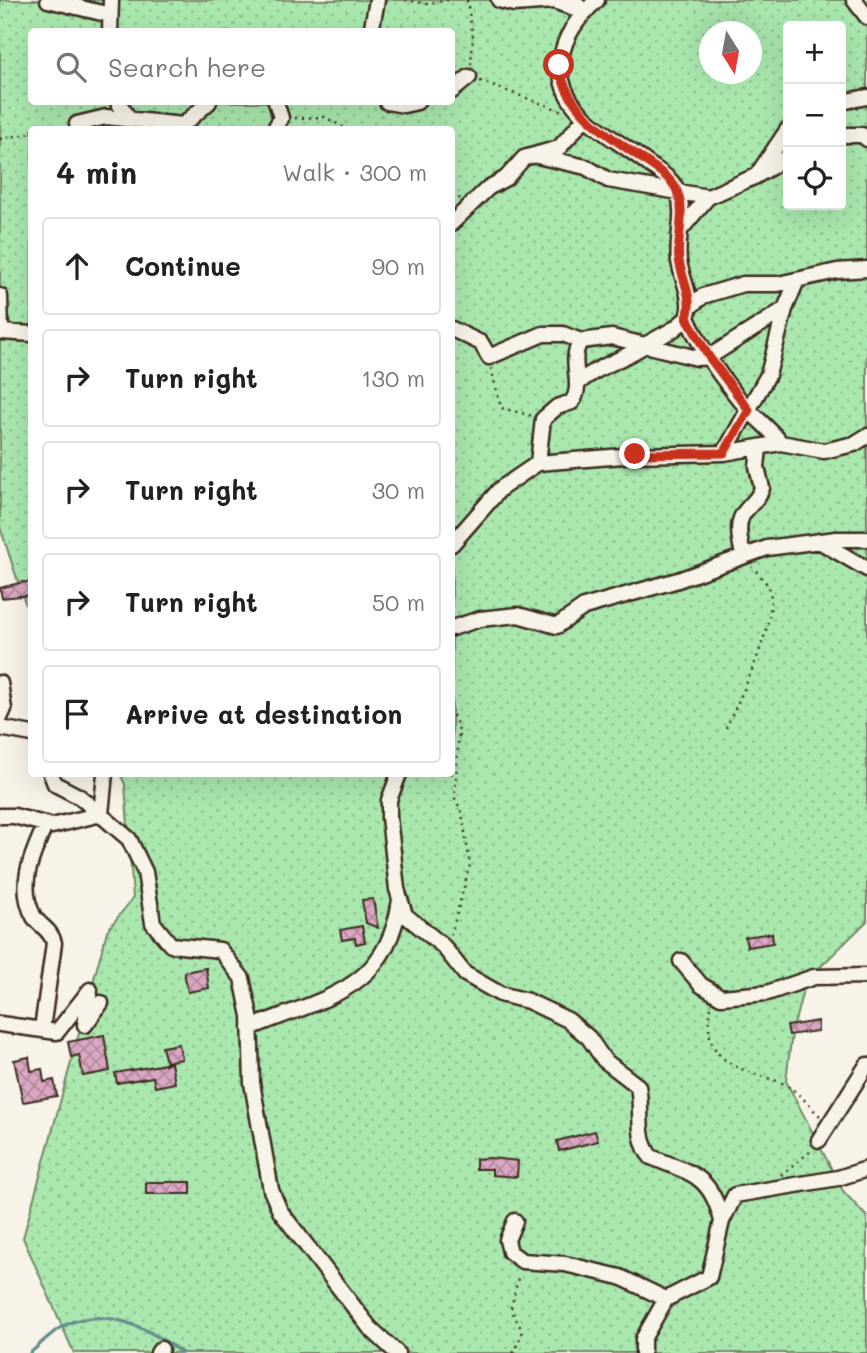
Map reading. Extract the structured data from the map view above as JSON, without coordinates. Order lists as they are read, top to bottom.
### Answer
{
  "north": "bottom",
  "page": {
    "map_buttons": ["+", "−"],
    "search": "Search here",
    "heading": ["4 min", "Walk · 300 m"],
    "list": [
      ["Continue", "90 m"],
      ["Turn right", "130 m"],
      ["Turn right", "30 m"],
      ["Turn right", "50 m"],
      "Arrive at destination"
    ]
  }
}
